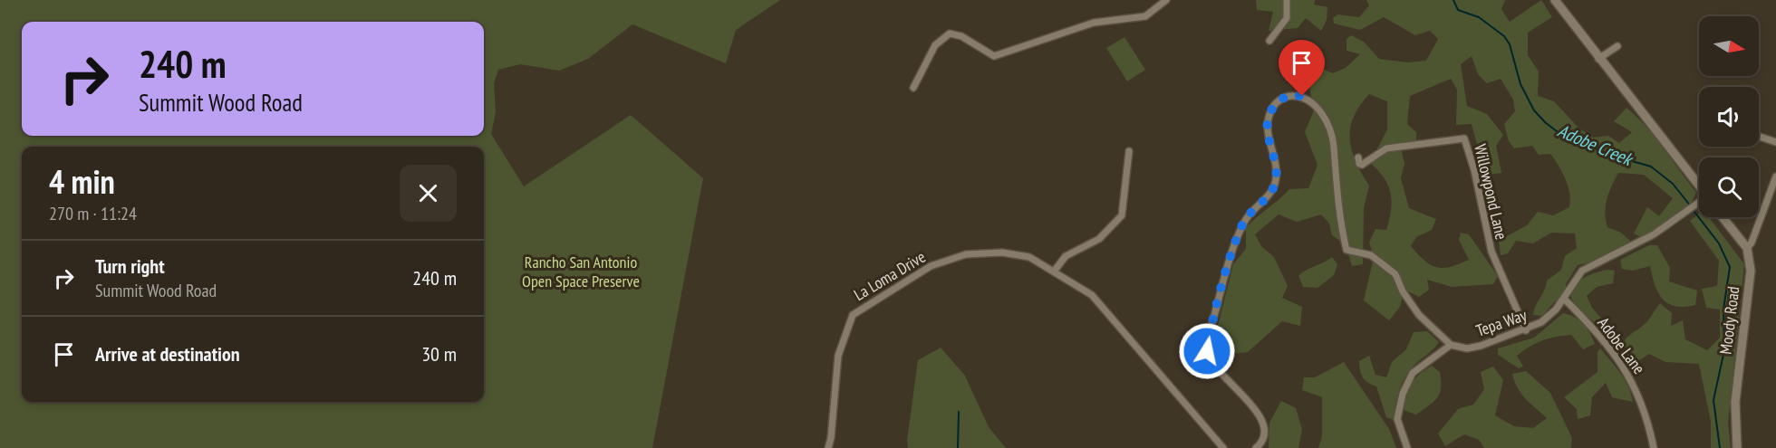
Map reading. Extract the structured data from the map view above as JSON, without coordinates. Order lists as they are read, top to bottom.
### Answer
{
  "streets": {
    "street": [
      "Willowpond Lane",
      "La Loma Drive",
      "Moody Road",
      "Tepa Way",
      "Adobe Lane"
    ]
  },
  "crossings": [
    ["Willowpond Lane", "Tepa Way"],
    ["Tepa Way", "Adobe Lane"]
  ],
  "water": ["Adobe Creek"],
  "parks": ["Rancho San Antonio Open Space Preserve"],
  "north": "right",
  "page": {
    "turn": ["240 m", "Summit Wood Road"],
    "heading": ["4 min", "270 m · 11:24"],
    "list": [
      {
        "name": "Turn right",
        "note": "Summit Wood Road",
        "value": "240 m"
      },
      {
        "name": "Arrive at destination",
        "value": "30 m"
      }
    ]
  }
}
